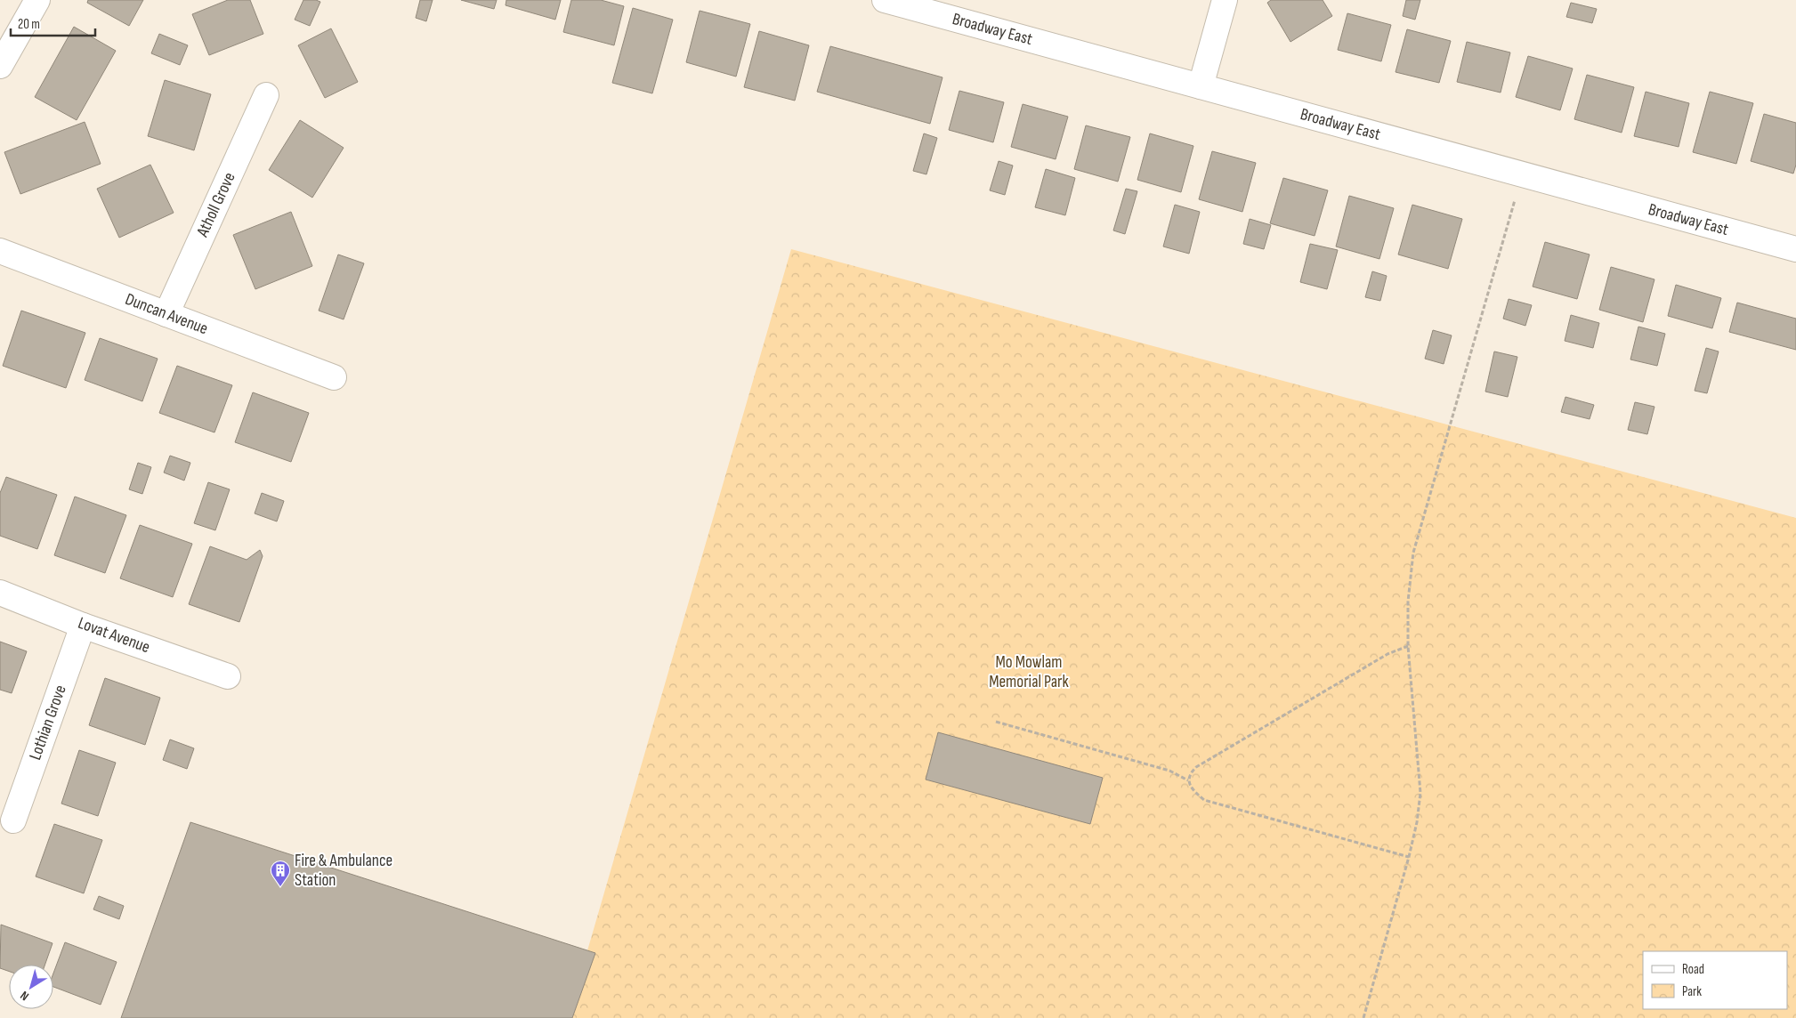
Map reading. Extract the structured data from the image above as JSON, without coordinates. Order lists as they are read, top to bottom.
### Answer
{
  "streets": {
    "street": [
      "Broadway East",
      "Atholl Grove",
      "Duncan Avenue",
      "Lovat Avenue",
      "Lothian Grove"
    ]
  },
  "crossings": [
    ["Atholl Grove", "Duncan Avenue"],
    ["Lovat Avenue", "Lothian Grove"]
  ],
  "parks": ["Mo Mowlam Memorial Park"],
  "places": {
    "building": ["Fire & Ambulance Station"]
  },
  "legend": ["Road", "Park"],
  "scale_bar": "20 m",
  "north": "bottom left"
}
